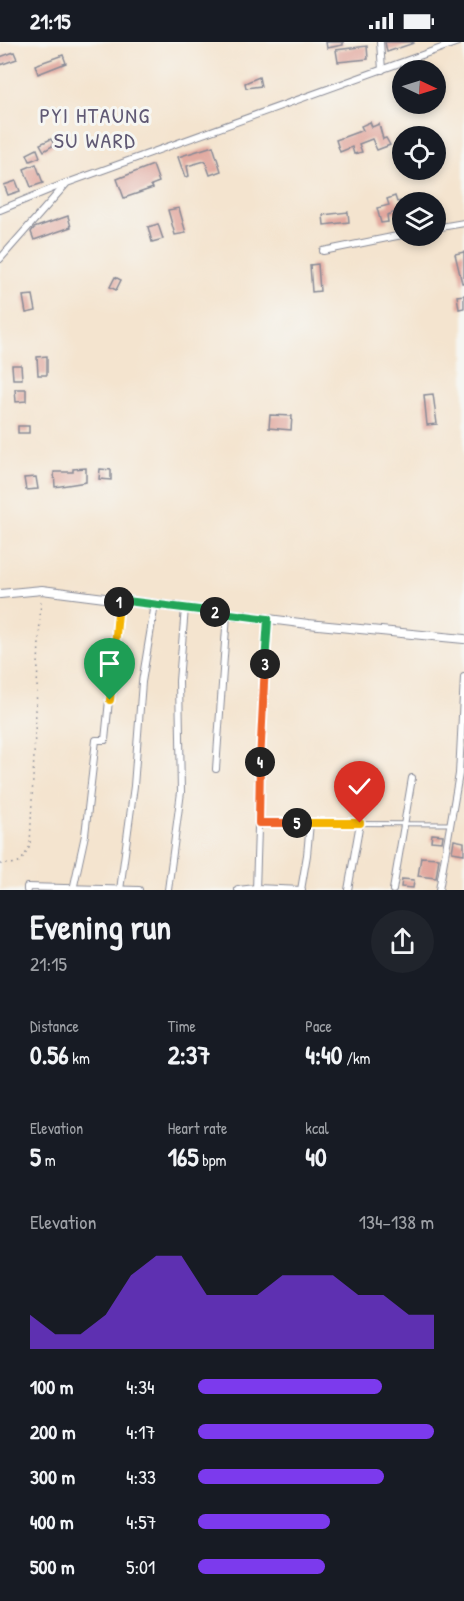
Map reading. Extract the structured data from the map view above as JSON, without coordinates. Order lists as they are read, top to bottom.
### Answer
{
  "districts": ["PYI HTAUNG SU WARD"],
  "north": "right",
  "page": {
    "status": "21:15",
    "pins": [
      "1",
      "2",
      "3",
      "4",
      "5"
    ],
    "heading": ["Evening run", "21:15"],
    "stats": [
      ["Distance", "0.56 km"],
      ["Time", "2:37"],
      ["Pace", "4:40 /km"],
      ["Elevation", "5 m"],
      ["Heart rate", "165 bpm"],
      ["kcal", "40"]
    ],
    "chart": ["Elevation", "134–138 m"],
    "list": [
      {
        "name": "100 m",
        "note": "4:34"
      },
      {
        "name": "200 m",
        "note": "4:17"
      },
      {
        "name": "300 m",
        "note": "4:33"
      },
      {
        "name": "400 m",
        "note": "4:57"
      },
      {
        "name": "500 m",
        "note": "5:01"
      }
    ]
  }
}
